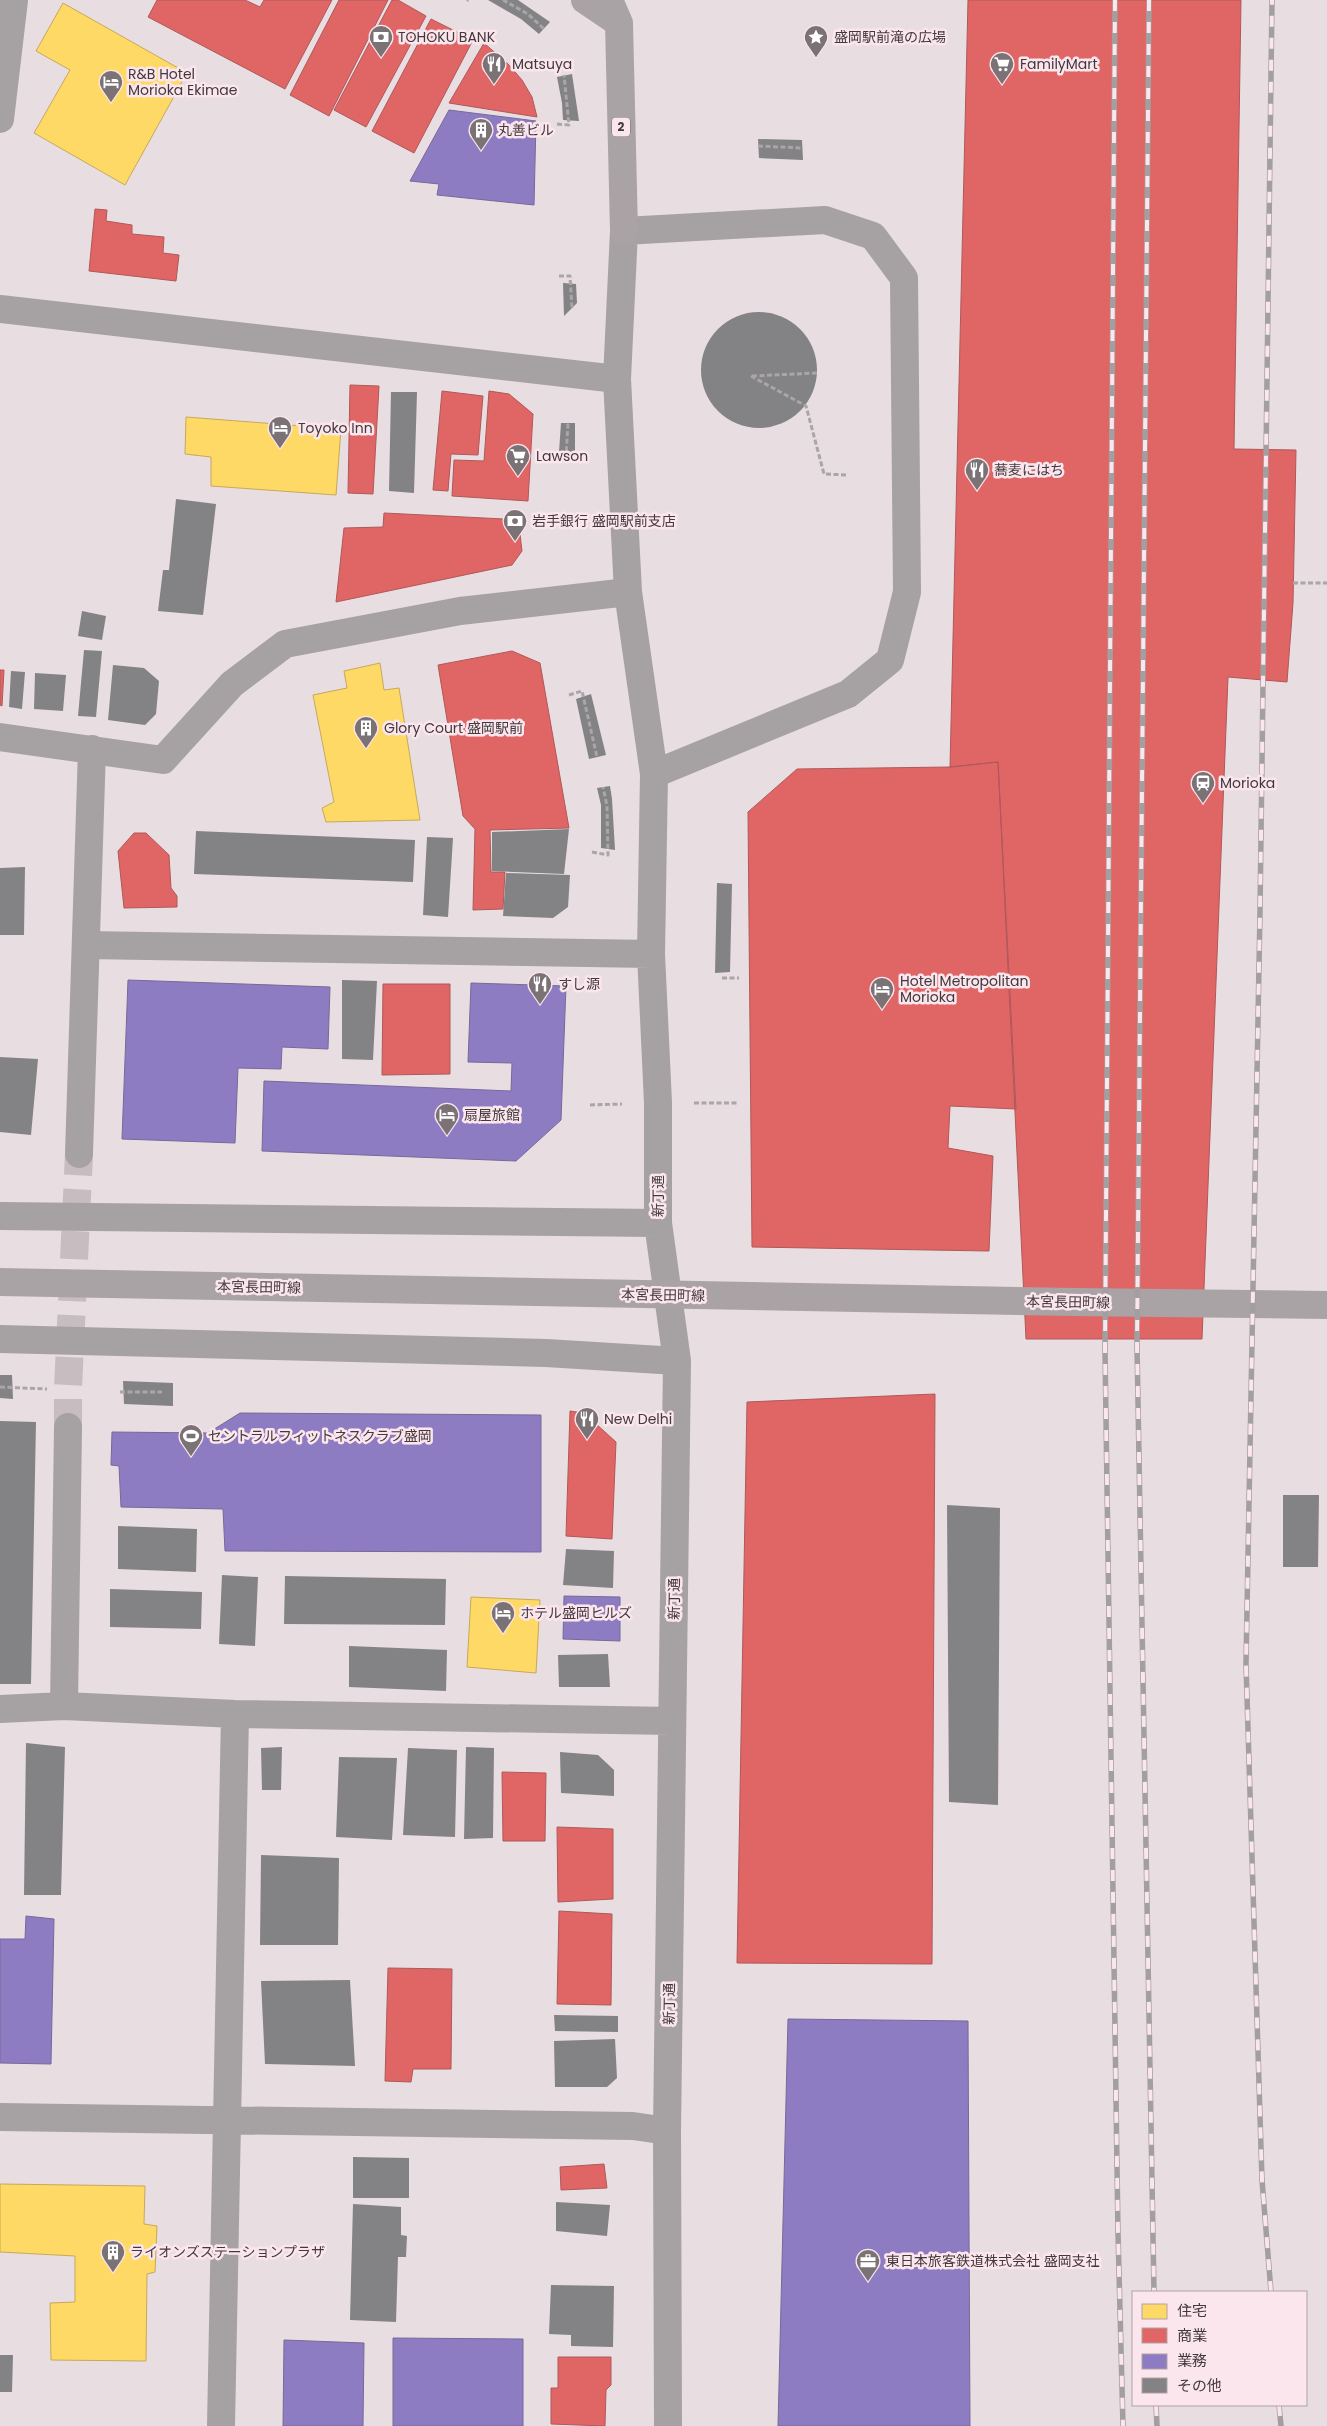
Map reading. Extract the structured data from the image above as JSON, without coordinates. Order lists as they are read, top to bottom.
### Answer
{
  "streets": {
    "main road": ["2", "本宮長田町線"],
    "street": ["新丁通"]
  },
  "crossings": [
    ["2", "新丁通"]
  ],
  "places": {
    "bank": ["TOHOKU BANK", "岩手銀行 盛岡駅前支店"],
    "place": ["盛岡駅前滝の広場"],
    "restaurant": [
      "Matsuya",
      "蕎麦にはち",
      "すし源",
      "New Delhi"
    ],
    "supermarket": ["FamilyMart", "Lawson"],
    "hotel": [
      "R&B Hotel Morioka Ekimae",
      "Toyoko Inn",
      "Hotel Metropolitan Morioka",
      "扇屋旅館",
      "ホテル盛岡ヒルズ"
    ],
    "building": ["丸善ビル", "Glory Court 盛岡駅前", "ライオンズステーションプラザ"],
    "station": ["Morioka"],
    "sports": ["セントラルフィットネスクラブ盛岡"],
    "office": ["東日本旅客鉄道株式会社 盛岡支社"]
  },
  "legend": [
    "住宅",
    "商業",
    "業務",
    "その他"
  ]
}
